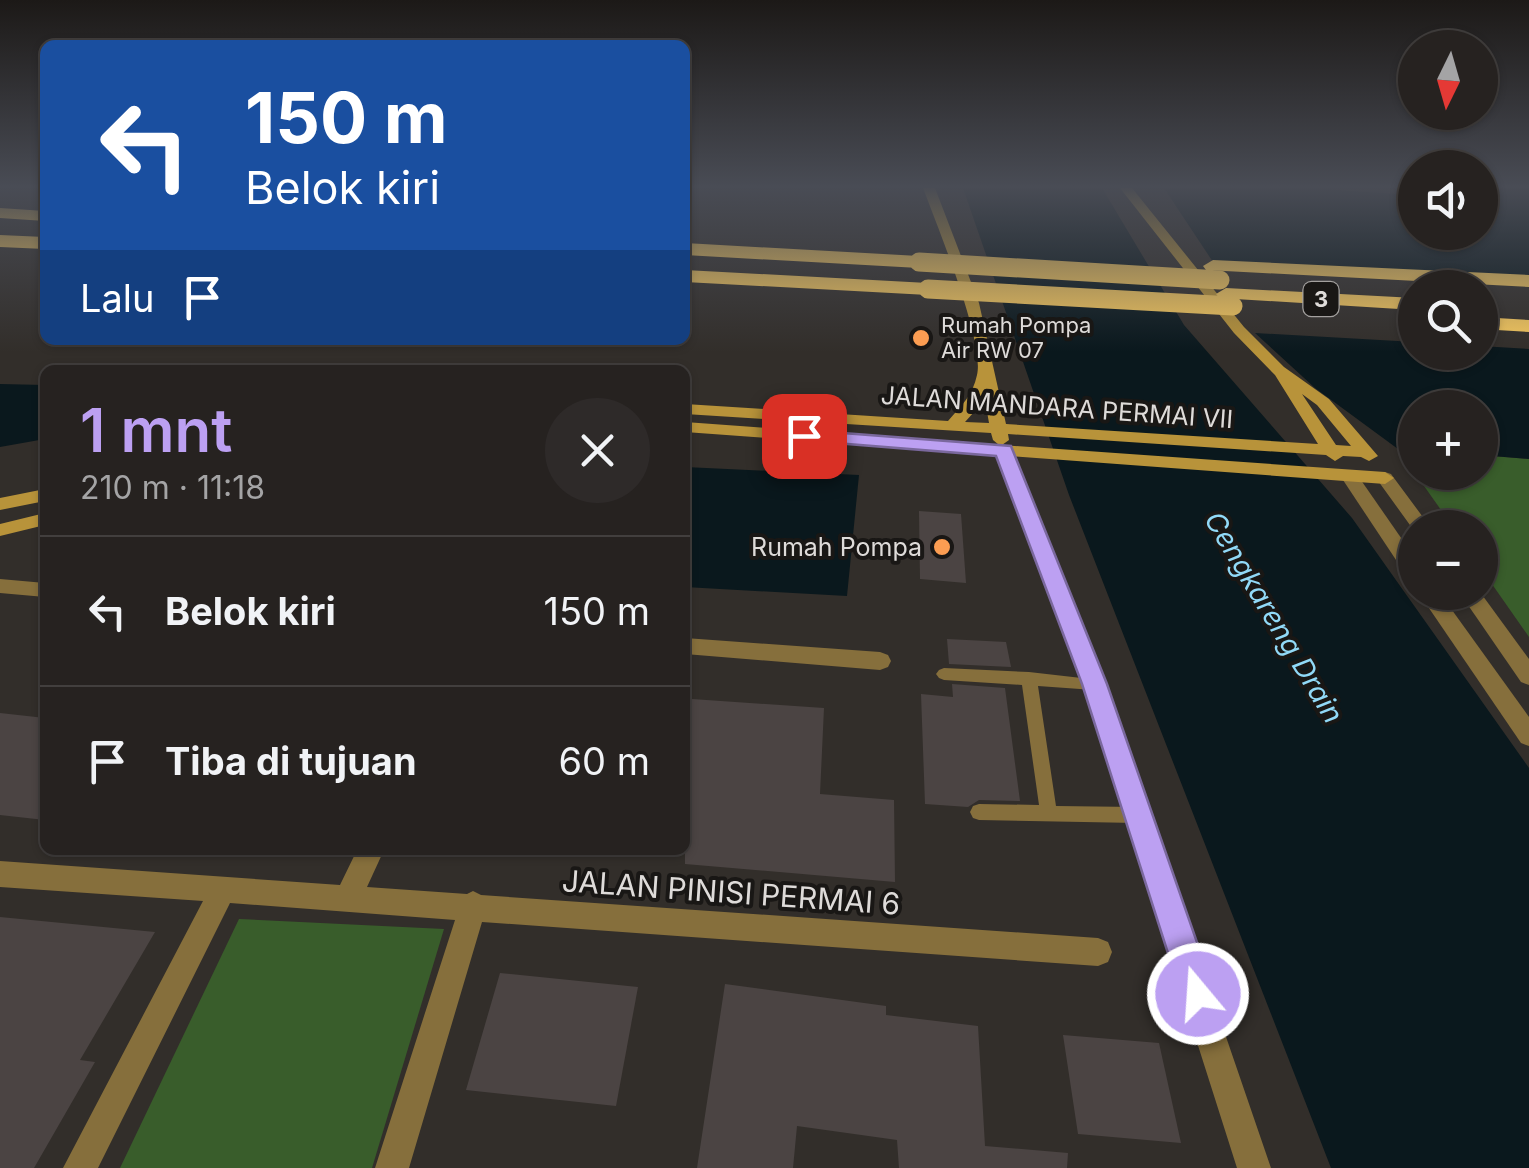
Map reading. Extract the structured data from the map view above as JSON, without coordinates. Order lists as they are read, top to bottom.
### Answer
{
  "streets": {
    "highway": ["3"],
    "main road": ["JALAN MANDARA PERMAI VII"],
    "street": ["JALAN PINISI PERMAI 6"]
  },
  "water": ["Cengkareng Drain"],
  "places": ["Rumah Pompa Air RW 07", "Rumah Pompa"],
  "north": "bottom",
  "page": {
    "map_buttons": ["+", "−"],
    "turn": ["150 m", "Belok kiri"],
    "then": "Lalu",
    "heading": ["1 mnt", "210 m · 11:18"],
    "list": [
      {
        "name": "Belok kiri",
        "value": "150 m"
      },
      {
        "name": "Tiba di tujuan",
        "value": "60 m"
      }
    ]
  }
}
